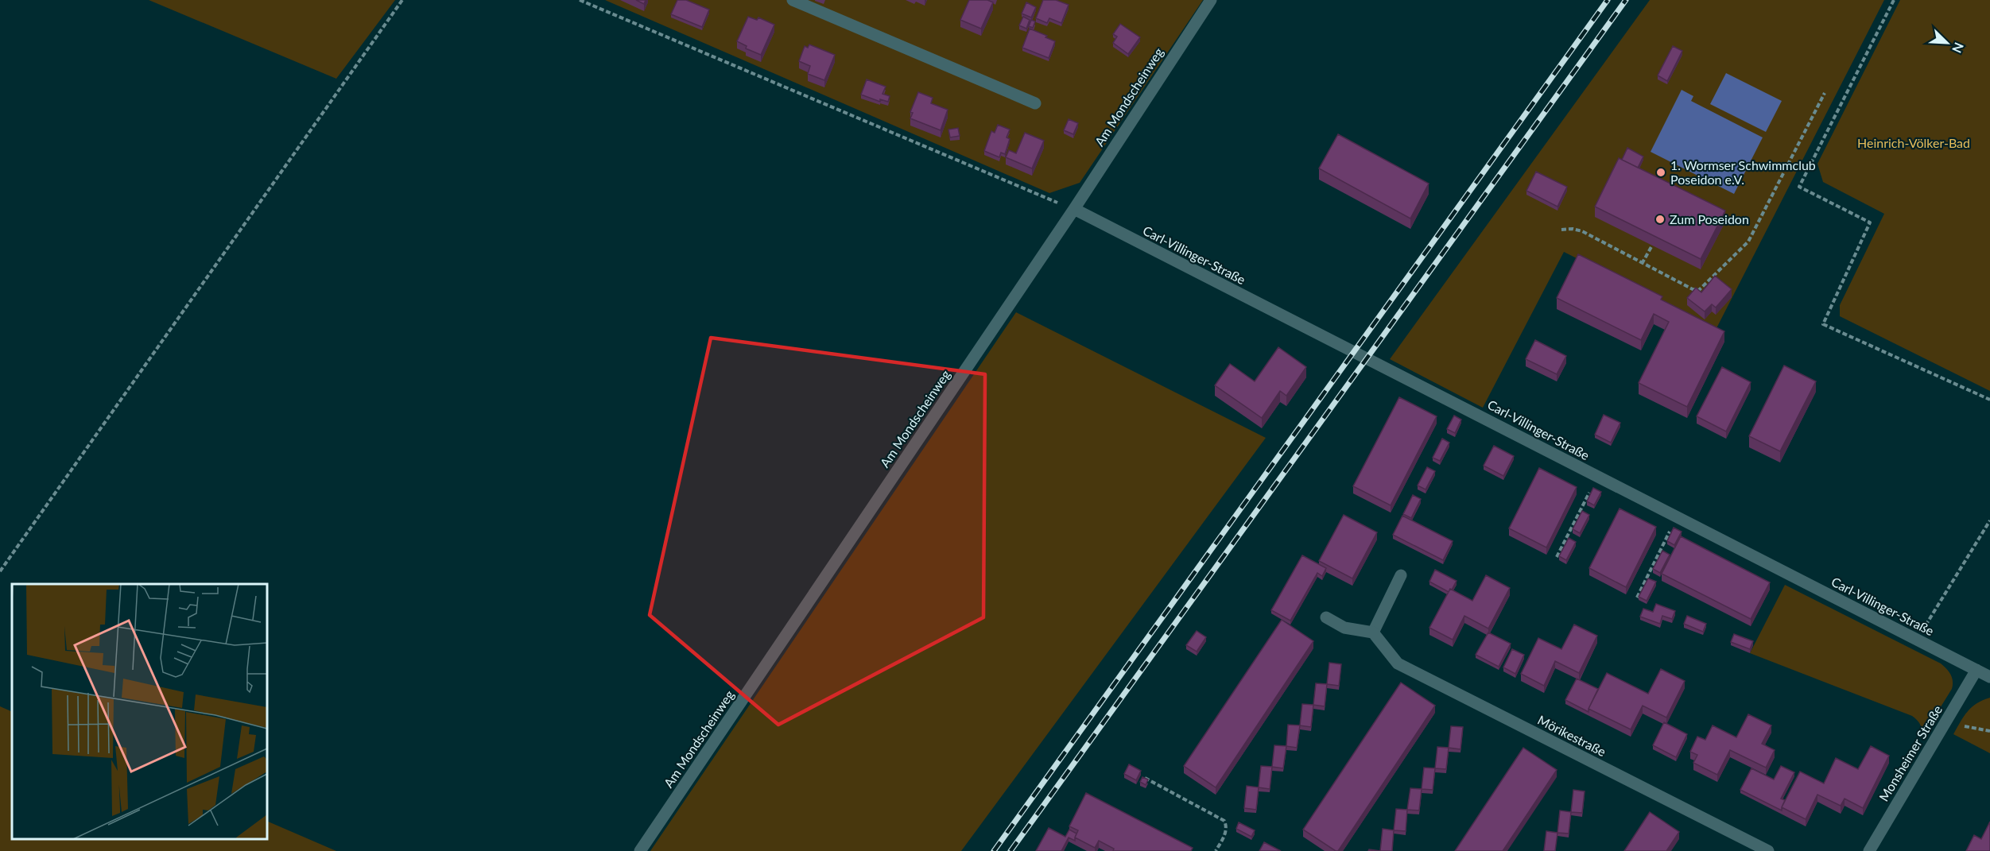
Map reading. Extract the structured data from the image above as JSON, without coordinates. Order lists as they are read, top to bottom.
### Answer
{
  "streets": {
    "street": [
      "Am Mondscheinweg",
      "Carl-Villinger-Straße",
      "Mörikestraße",
      "Monsheimer Straße"
    ]
  },
  "crossings": [
    ["Am Mondscheinweg", "Carl-Villinger-Straße"],
    ["Carl-Villinger-Straße", "Monsheimer Straße"]
  ],
  "parks": ["Heinrich-Völker-Bad"],
  "places": ["1. Wormser Schwimmclub Poseidon e.V.", "Zum Poseidon"],
  "north": "bottom right"
}
